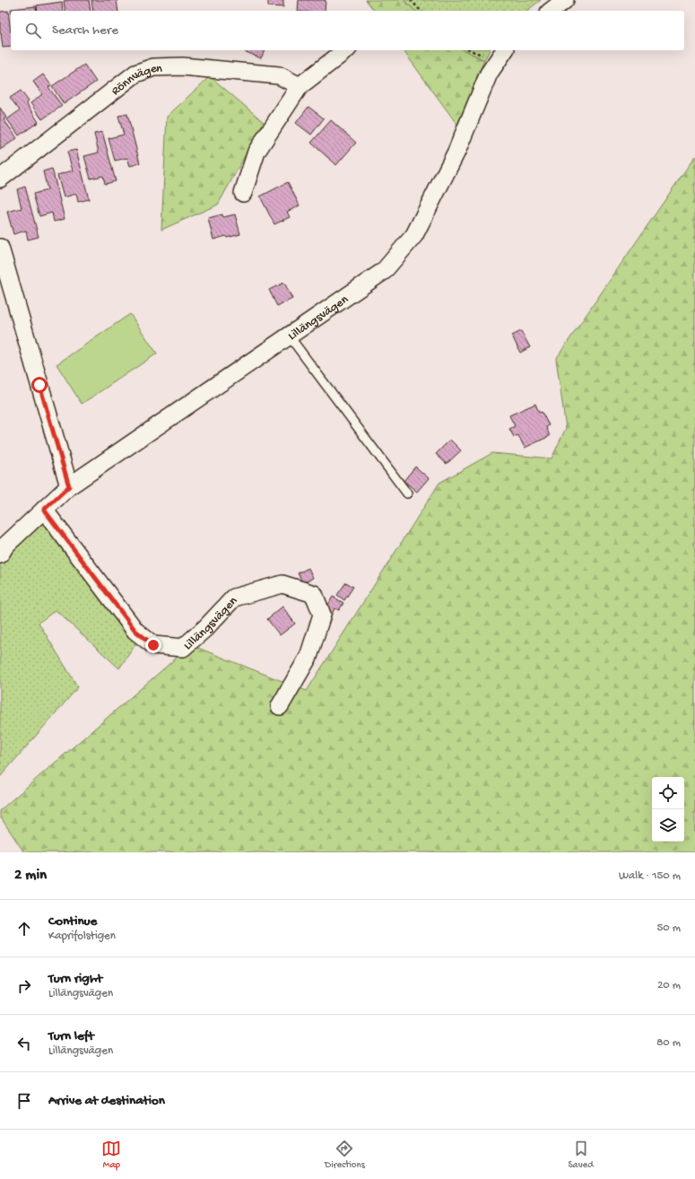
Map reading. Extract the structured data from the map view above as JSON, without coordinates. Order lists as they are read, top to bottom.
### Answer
{
  "streets": {
    "street": ["Rönnvägen", "Lillängsvägen"]
  },
  "page": {
    "search": "Search here",
    "heading": ["2 min", "Walk · 150 m"],
    "list": [
      ["Continue", "Kaprifolstigen", "50 m"],
      ["Turn right", "Lillängsvägen", "20 m"],
      ["Turn left", "Lillängsvägen", "80 m"],
      "Arrive at destination"
    ],
    "nav": ["Map", "Directions", "Saved"]
  }
}
